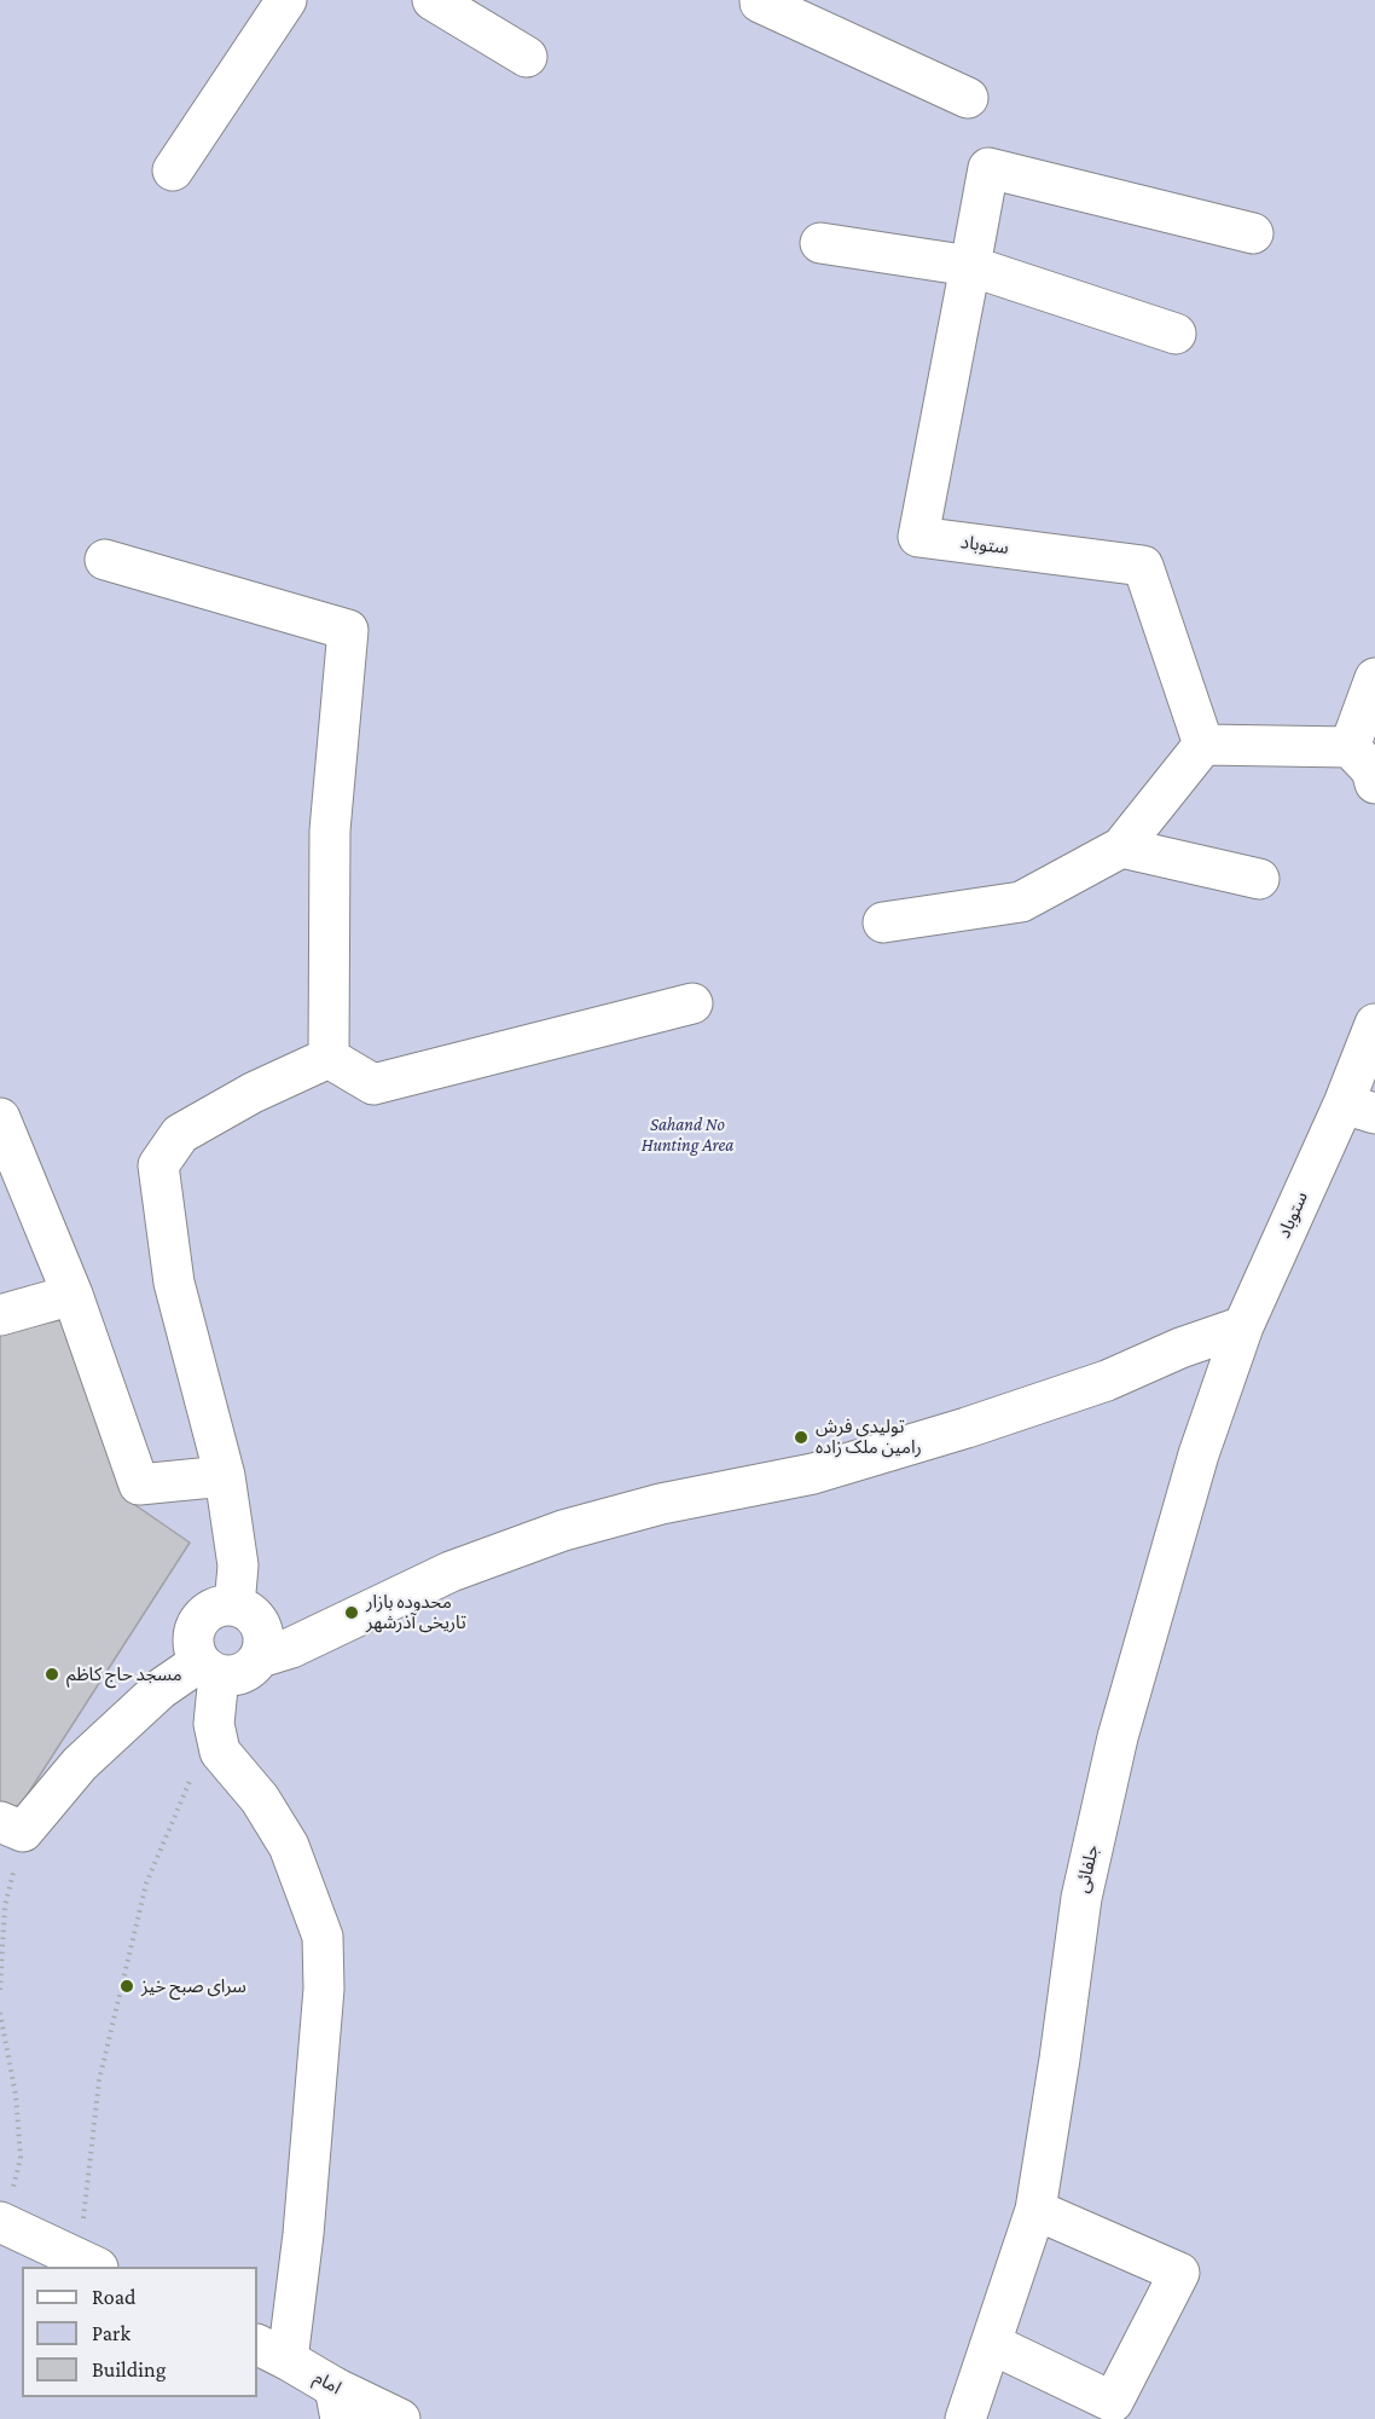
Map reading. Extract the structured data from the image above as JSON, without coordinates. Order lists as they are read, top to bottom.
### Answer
{
  "streets": {
    "street": ["ستوباد", "جلفائی", "امام"]
  },
  "crossings": [
    ["ستوباد", "جلفائی"]
  ],
  "parks": ["Sahand No Hunting Area"],
  "places": [
    "تولیدی فرش رامین ملک زاده",
    "محدوده بازار تاریخی آذرشهر",
    "مسجد حاج کاظم",
    "سرای صبح خیز"
  ],
  "legend": ["Road", "Park", "Building"]
}
